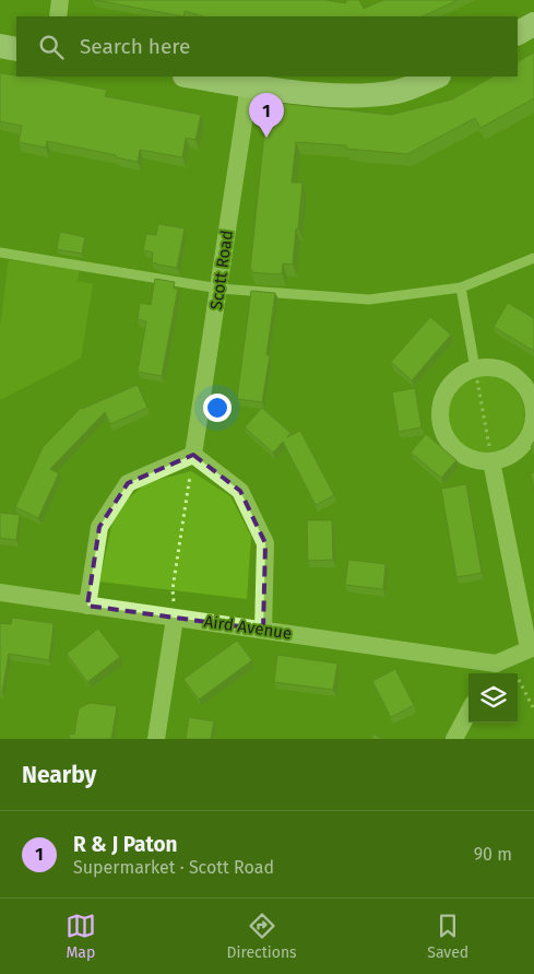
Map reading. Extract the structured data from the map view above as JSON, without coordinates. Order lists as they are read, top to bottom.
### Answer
{
  "streets": {
    "street": ["Scott Road", "Aird Avenue"]
  },
  "page": {
    "search": "Search here",
    "pins": "1",
    "heading": "Nearby",
    "list": [
      {
        "mark": "1",
        "name": "R & J Paton",
        "note": "Supermarket · Scott Road",
        "value": "90 m"
      }
    ],
    "nav": ["Map", "Directions", "Saved"]
  }
}
